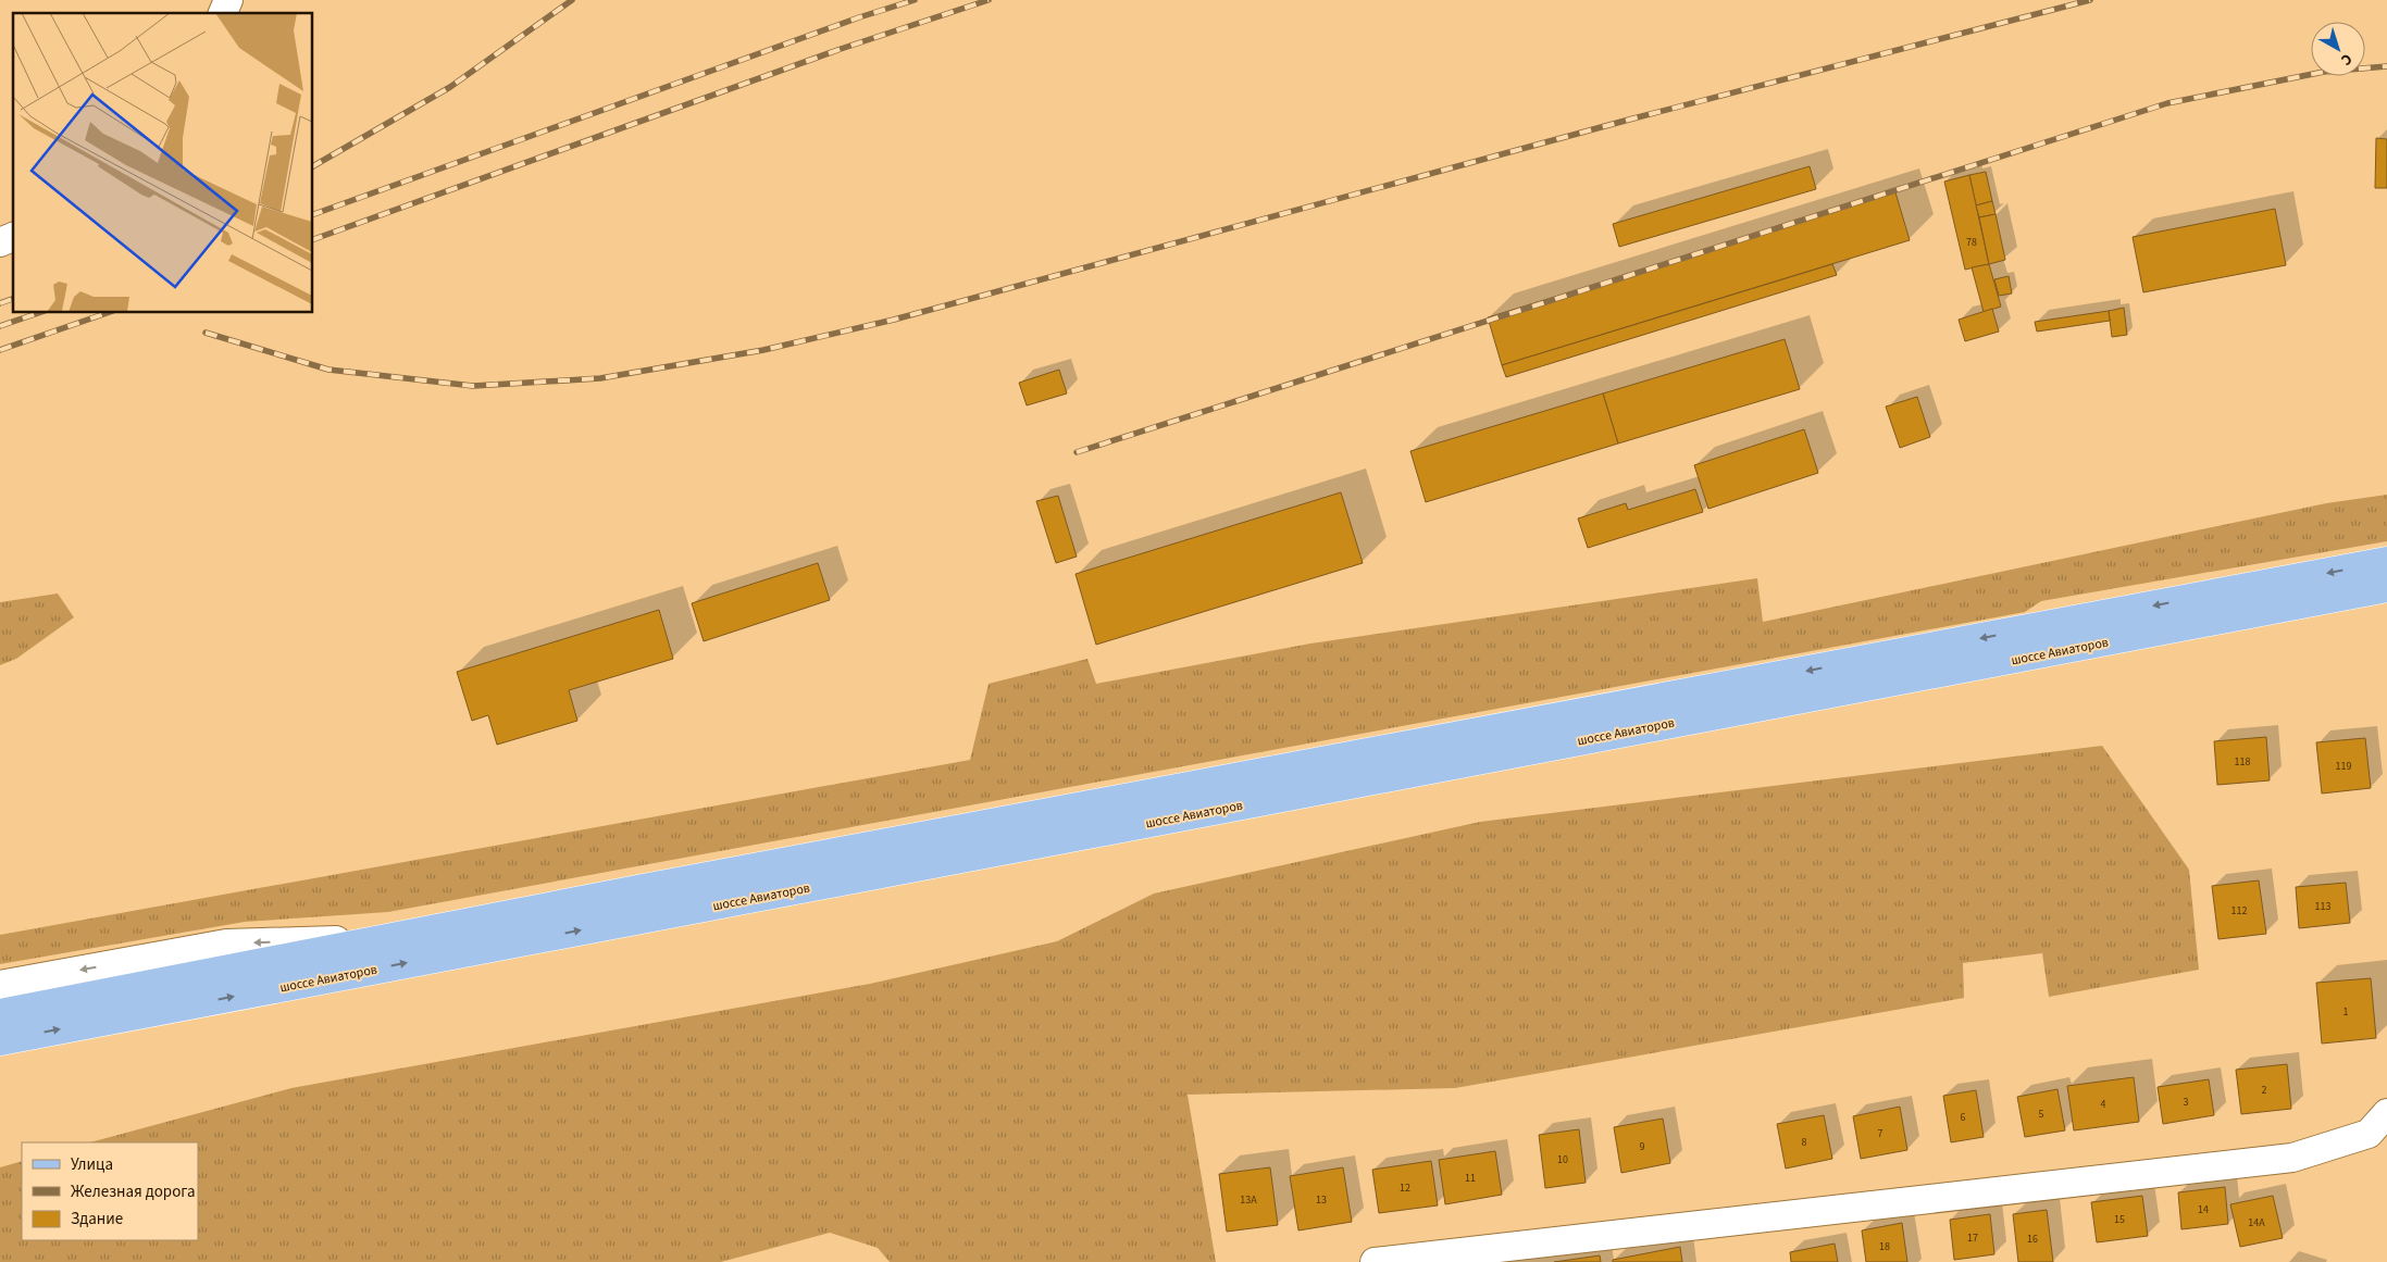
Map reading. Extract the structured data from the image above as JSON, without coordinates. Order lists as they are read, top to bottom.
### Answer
{
  "streets": {
    "main road": ["шоссе Авиаторов"]
  },
  "house_numbers": [
    "78",
    "118",
    "119",
    "113",
    "112",
    "1",
    "2",
    "3",
    "4",
    "5",
    "6",
    "7",
    "8",
    "9",
    "10",
    "11",
    "12",
    "13А",
    "13",
    "14",
    "15",
    "14А",
    "17",
    "16",
    "18"
  ],
  "legend": ["Улица", "Железная дорога", "Здание"],
  "north": "bottom right"
}
